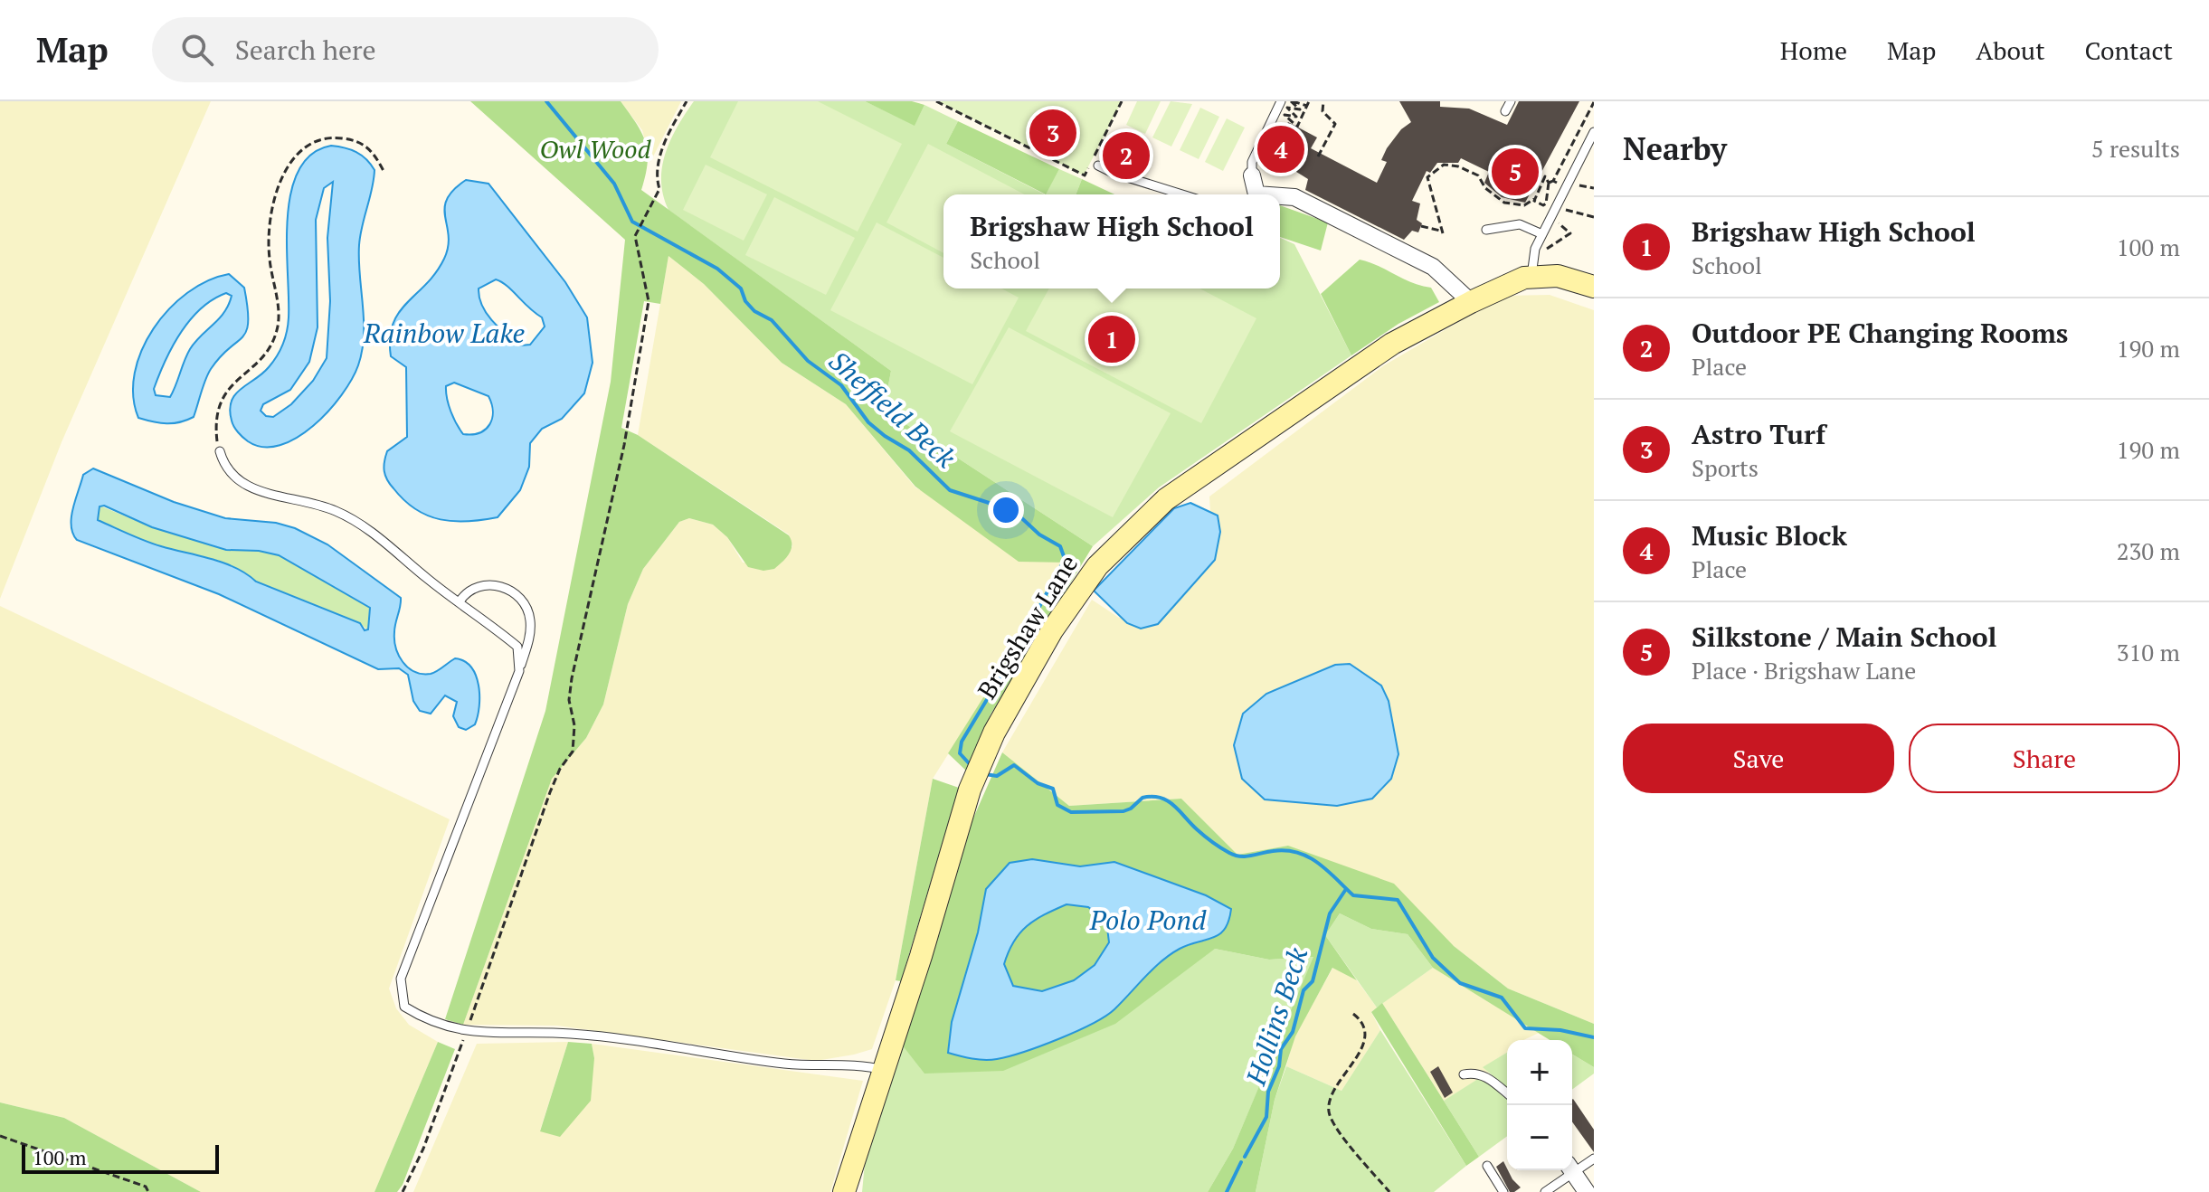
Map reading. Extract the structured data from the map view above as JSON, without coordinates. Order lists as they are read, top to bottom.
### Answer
{
  "streets": {
    "street": ["Brigshaw Lane"]
  },
  "water": [
    "Rainbow Lake",
    "Sheffield Beck",
    "Polo Pond",
    "Hollins Beck"
  ],
  "parks": ["Owl Wood"],
  "scale_bar": "100 m",
  "page": {
    "header": "Map",
    "search": "Search here",
    "nav": [
      "Home",
      "Map",
      "About",
      "Contact"
    ],
    "heading": ["Nearby", "5 results"],
    "pins": [
      "3",
      "4",
      "2",
      "5",
      "1"
    ],
    "popup": ["Brigshaw High School", "School"],
    "list": [
      {
        "mark": "1",
        "name": "Brigshaw High School",
        "note": "School",
        "value": "100 m"
      },
      {
        "mark": "2",
        "name": "Outdoor PE Changing Rooms",
        "note": "Place",
        "value": "190 m"
      },
      {
        "mark": "3",
        "name": "Astro Turf",
        "note": "Sports",
        "value": "190 m"
      },
      {
        "mark": "4",
        "name": "Music Block",
        "note": "Place",
        "value": "230 m"
      },
      {
        "mark": "5",
        "name": "Silkstone / Main School",
        "note": "Place · Brigshaw Lane",
        "value": "310 m"
      }
    ],
    "buttons": ["Save", "Share"],
    "map_buttons": ["+", "−"],
    "scale": "100 m"
  }
}
